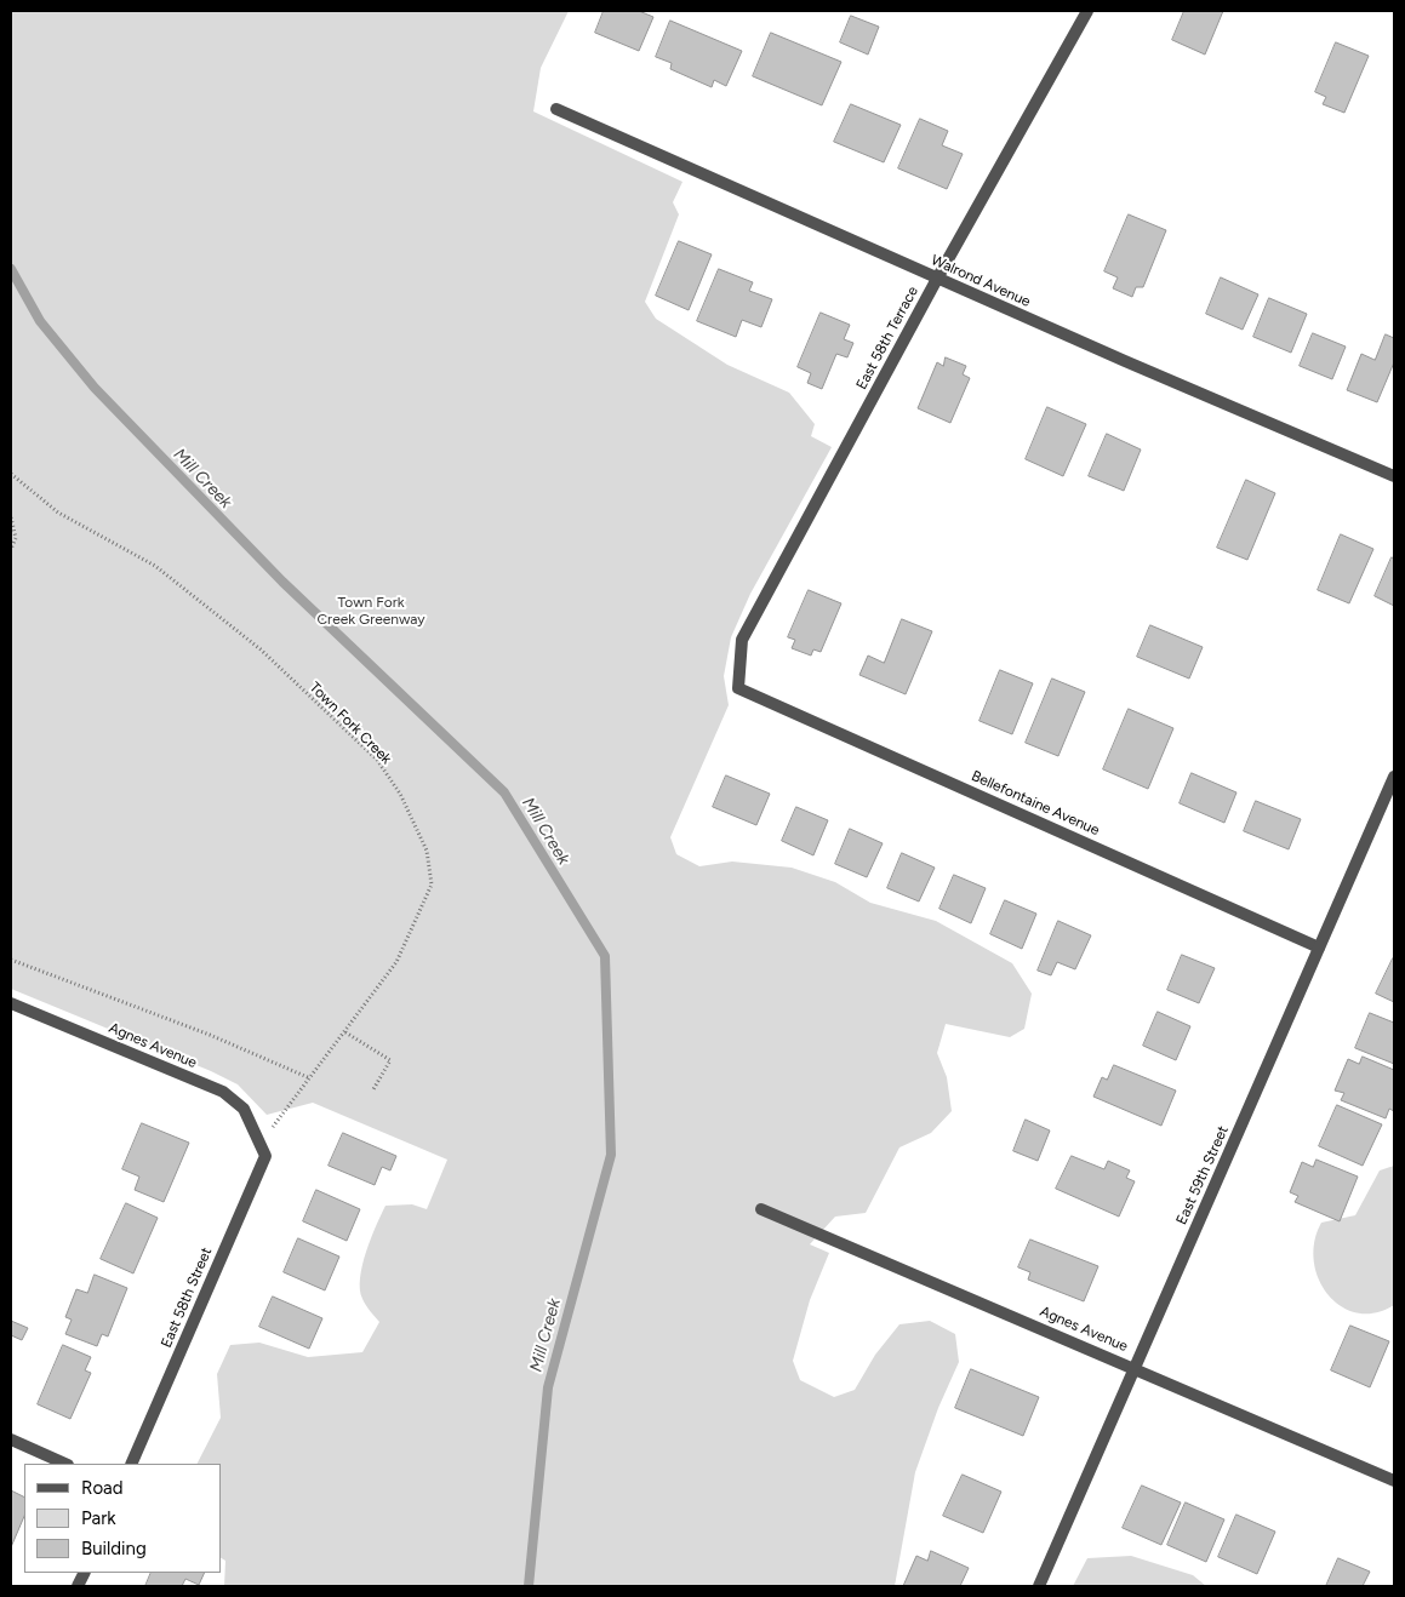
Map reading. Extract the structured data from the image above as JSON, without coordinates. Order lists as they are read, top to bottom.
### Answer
{
  "streets": {
    "street": [
      "Walrond Avenue",
      "East 58th Terrace",
      "Bellefontaine Avenue",
      "Agnes Avenue",
      "East 59th Street",
      "East 58th Street"
    ],
    "path": ["Town Fork Creek"]
  },
  "crossings": [
    ["Walrond Avenue", "East 58th Terrace"],
    ["East 58th Terrace", "Bellefontaine Avenue"],
    ["Town Fork Creek", "Agnes Avenue"],
    ["Town Fork Creek", "East 58th Street"],
    ["Bellefontaine Avenue", "East 59th Street"],
    ["Agnes Avenue", "East 59th Street"],
    ["Agnes Avenue", "East 58th Street"]
  ],
  "water": ["Mill Creek"],
  "parks": ["Town Fork Creek Greenway"],
  "legend": ["Road", "Park", "Building"]
}
